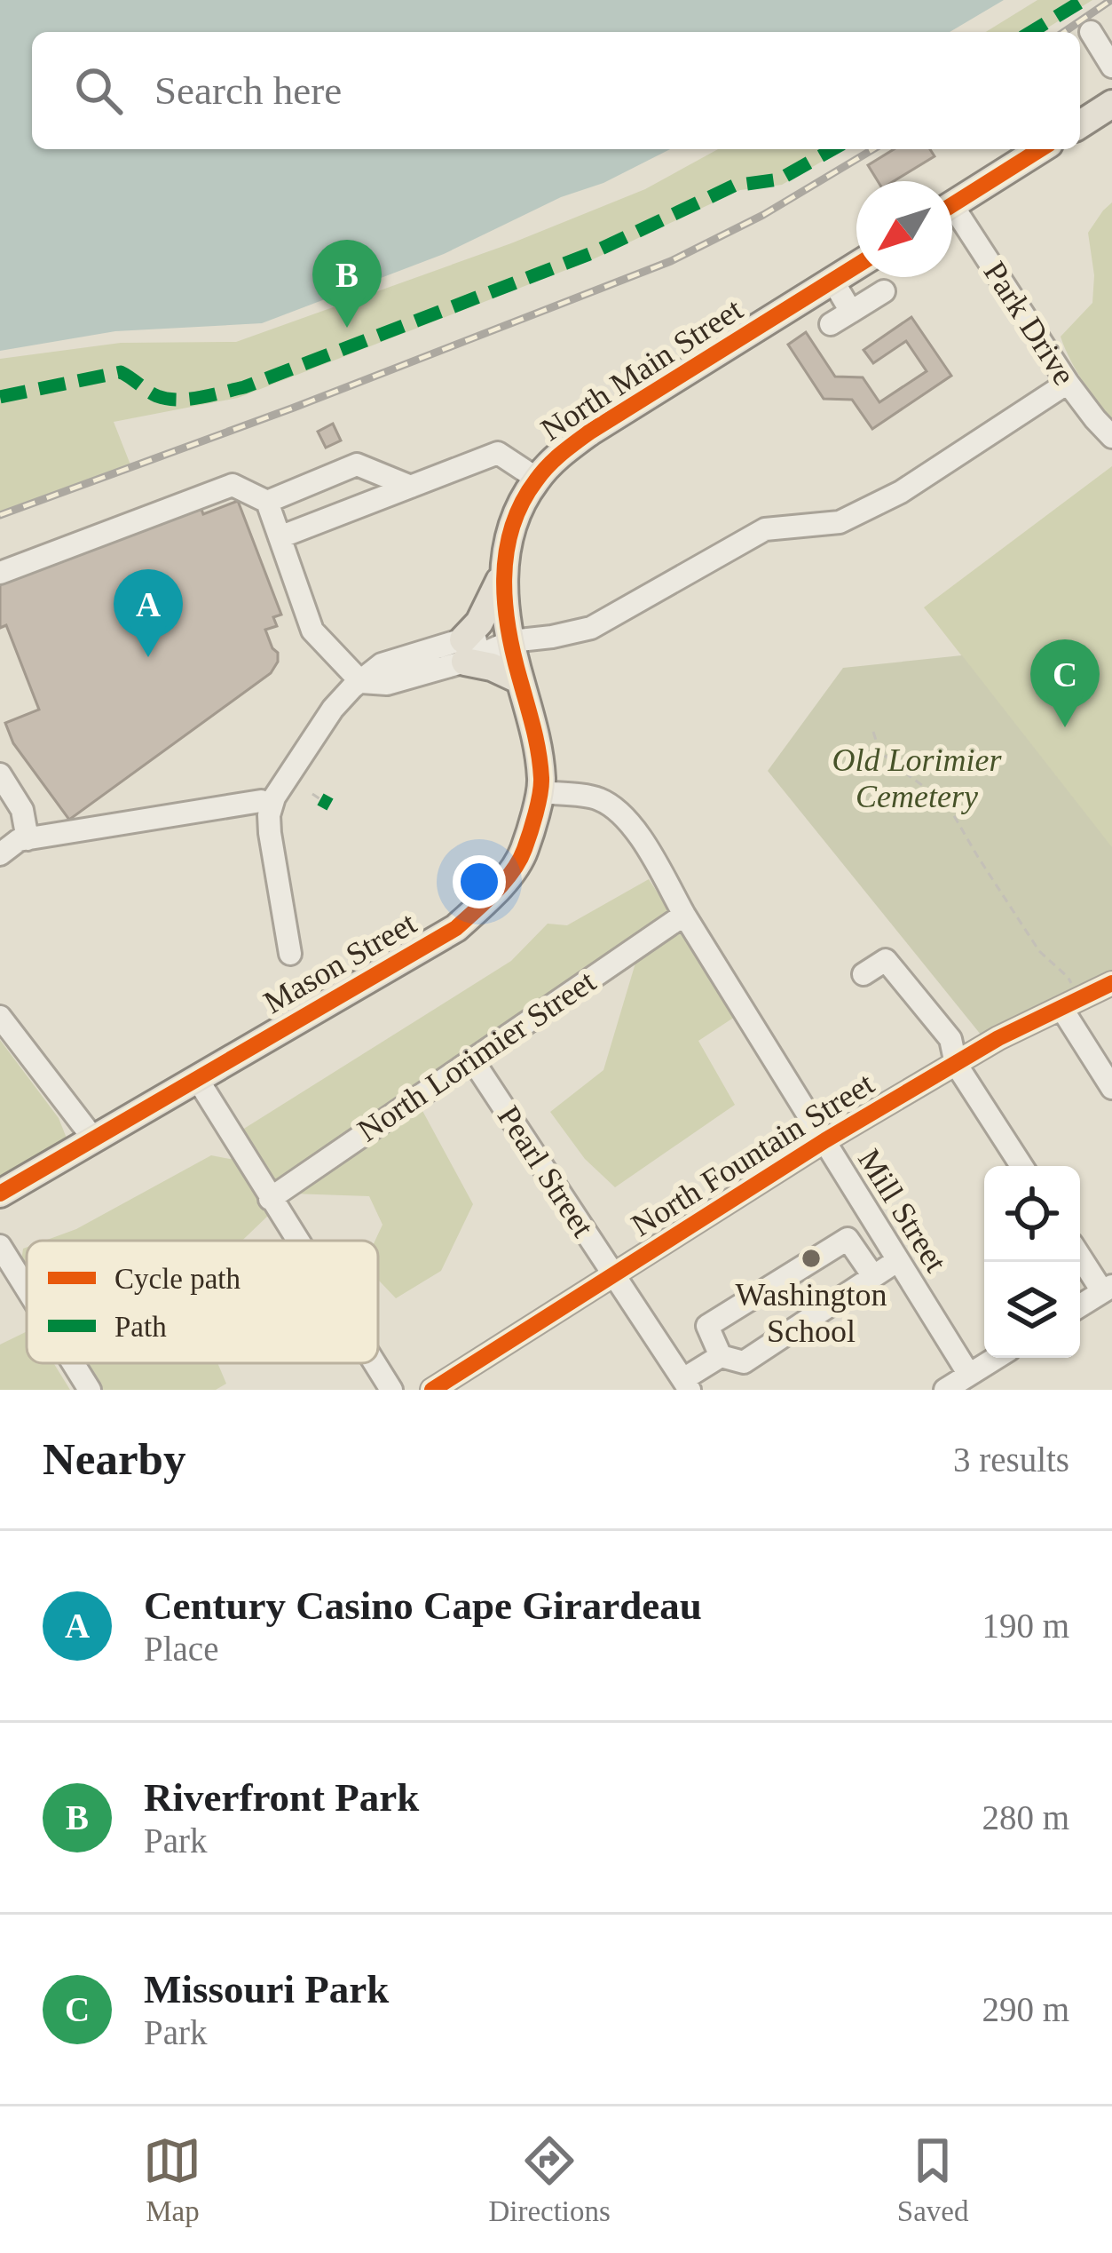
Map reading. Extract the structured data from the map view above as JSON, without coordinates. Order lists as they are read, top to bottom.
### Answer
{
  "streets": {
    "main road": ["North Main Street", "Mason Street"],
    "street": [
      "Park Drive",
      "North Lorimier Street",
      "North Fountain Street",
      "Pearl Street",
      "Mill Street"
    ]
  },
  "crossings": [
    ["North Main Street", "Mason Street"],
    ["Mason Street", "Mill Street"],
    ["North Lorimier Street", "Pearl Street"],
    ["North Lorimier Street", "Mill Street"],
    ["North Fountain Street", "Pearl Street"],
    ["North Fountain Street", "Mill Street"]
  ],
  "parks": ["Old Lorimier Cemetery"],
  "places": ["Washington School"],
  "legend": ["Cycle path", "Path"],
  "north": "bottom left",
  "page": {
    "search": "Search here",
    "pins": ["B", "A", "C"],
    "heading": ["Nearby", "3 results"],
    "list": [
      {
        "mark": "A",
        "name": "Century Casino Cape Girardeau",
        "note": "Place",
        "value": "190 m"
      },
      {
        "mark": "B",
        "name": "Riverfront Park",
        "note": "Park",
        "value": "280 m"
      },
      {
        "mark": "C",
        "name": "Missouri Park",
        "note": "Park",
        "value": "290 m"
      }
    ],
    "nav": ["Map", "Directions", "Saved"]
  }
}
